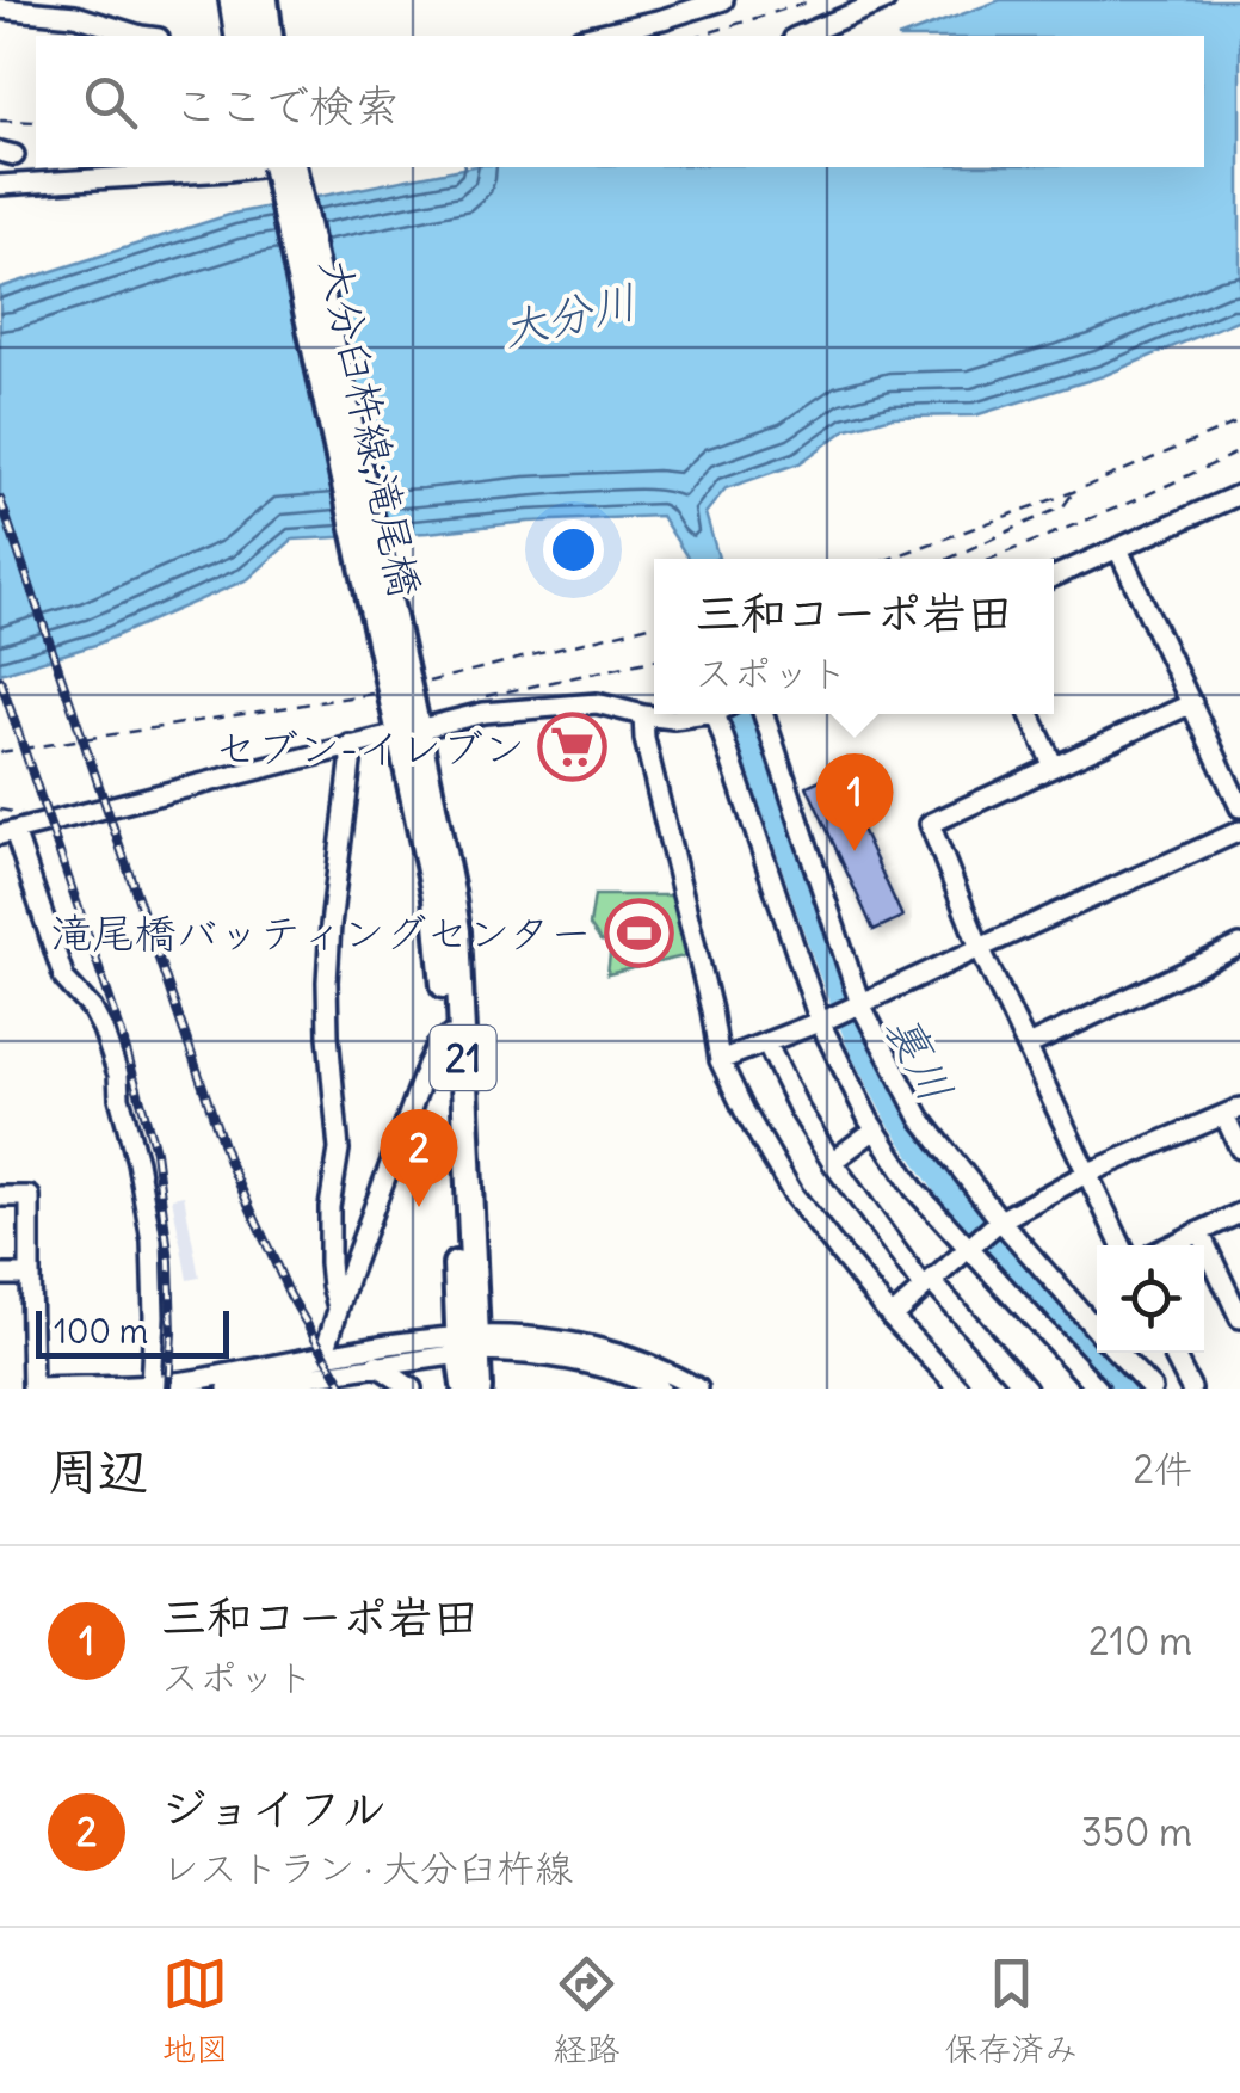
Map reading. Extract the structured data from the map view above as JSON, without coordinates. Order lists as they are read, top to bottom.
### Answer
{
  "streets": {
    "main road": ["大分臼杵線;滝尾橋", "21"]
  },
  "crossings": [
    ["大分臼杵線;滝尾橋", "21"]
  ],
  "water": ["大分川", "裏川"],
  "places": {
    "supermarket": ["セブン-イレブン"],
    "sports": ["滝尾橋バッティングセンター"]
  },
  "scale_bar": "100 m",
  "page": {
    "search": "ここで検索",
    "popup": ["三和コーポ岩田", "スポット"],
    "pins": ["1", "2"],
    "scale": "100 m",
    "heading": ["周辺", "2件"],
    "list": [
      {
        "mark": "1",
        "name": "三和コーポ岩田",
        "note": "スポット",
        "value": "210 m"
      },
      {
        "mark": "2",
        "name": "ジョイフル",
        "note": "レストラン · 大分臼杵線",
        "value": "350 m"
      }
    ],
    "nav": ["地図", "経路", "保存済み"]
  }
}
